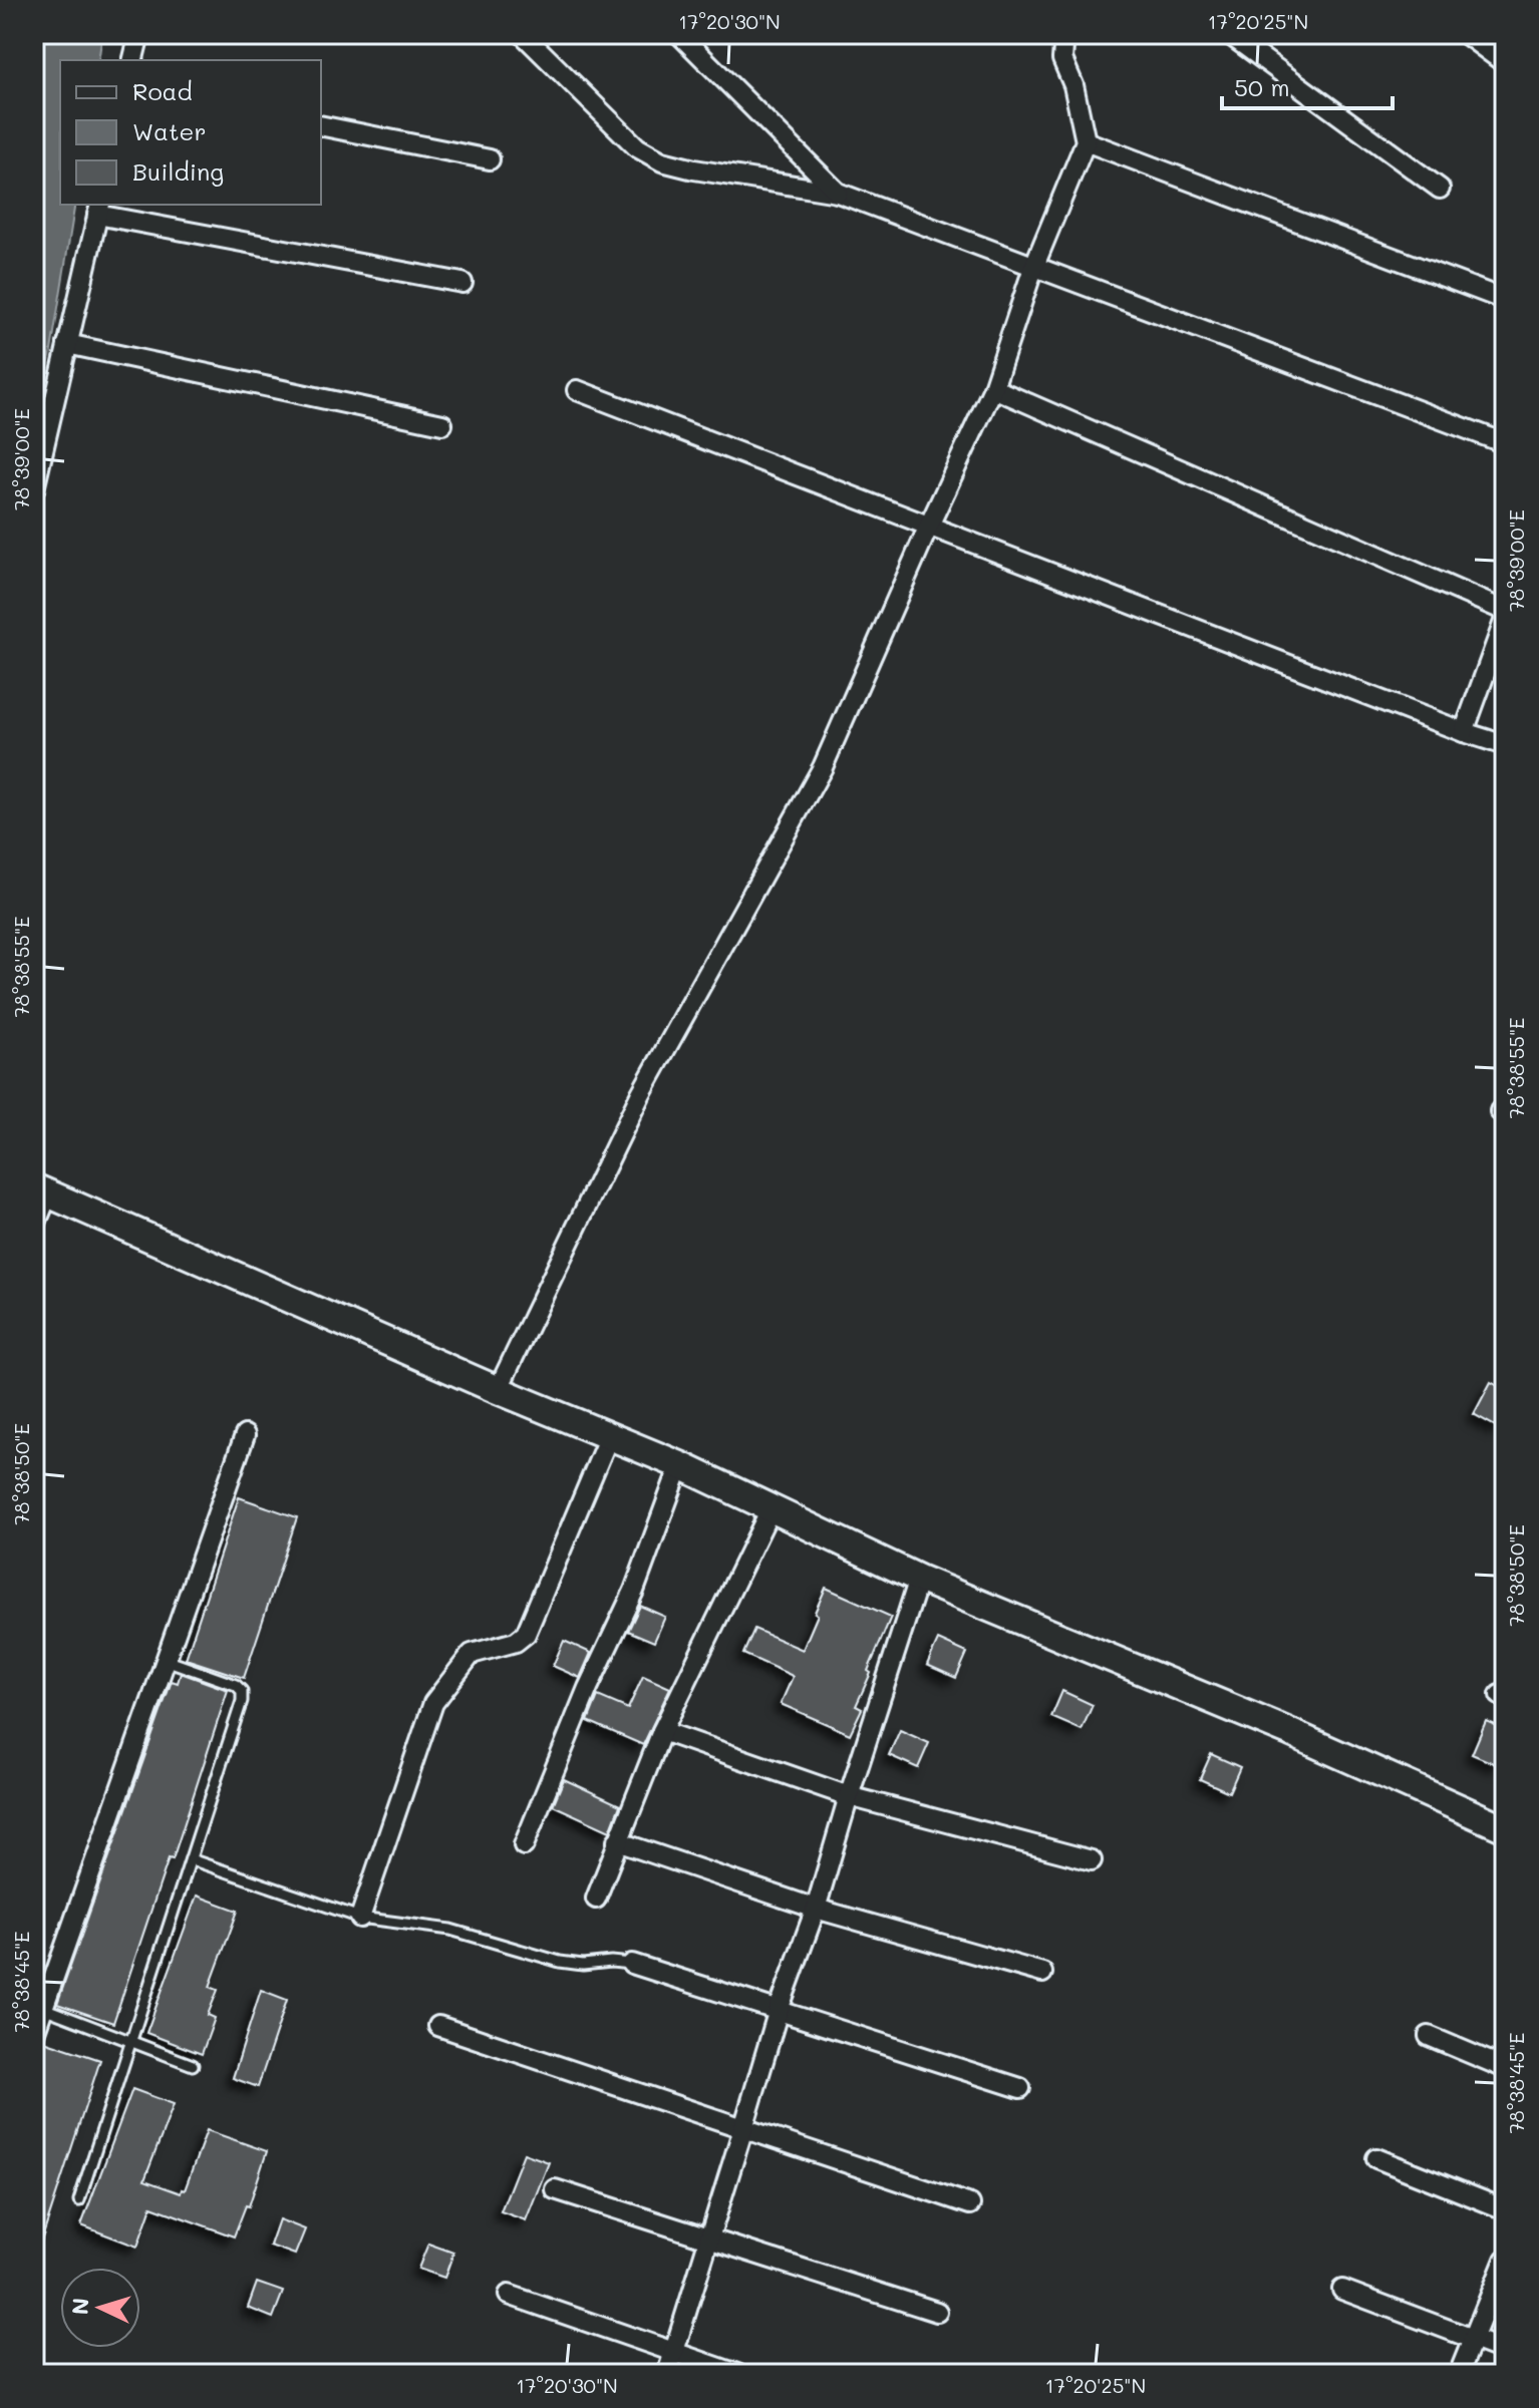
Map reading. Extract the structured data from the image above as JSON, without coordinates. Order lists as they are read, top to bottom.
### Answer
{
  "legend": ["Road", "Water", "Building"],
  "scale_bar": "50 m",
  "north": "left",
  "coordinates": [
    "17°20'30\"N",
    "17°20'25\"N",
    "78°39'00\"E",
    "78°38'55\"E",
    "78°38'50\"E",
    "78°38'45\"E"
  ]
}
